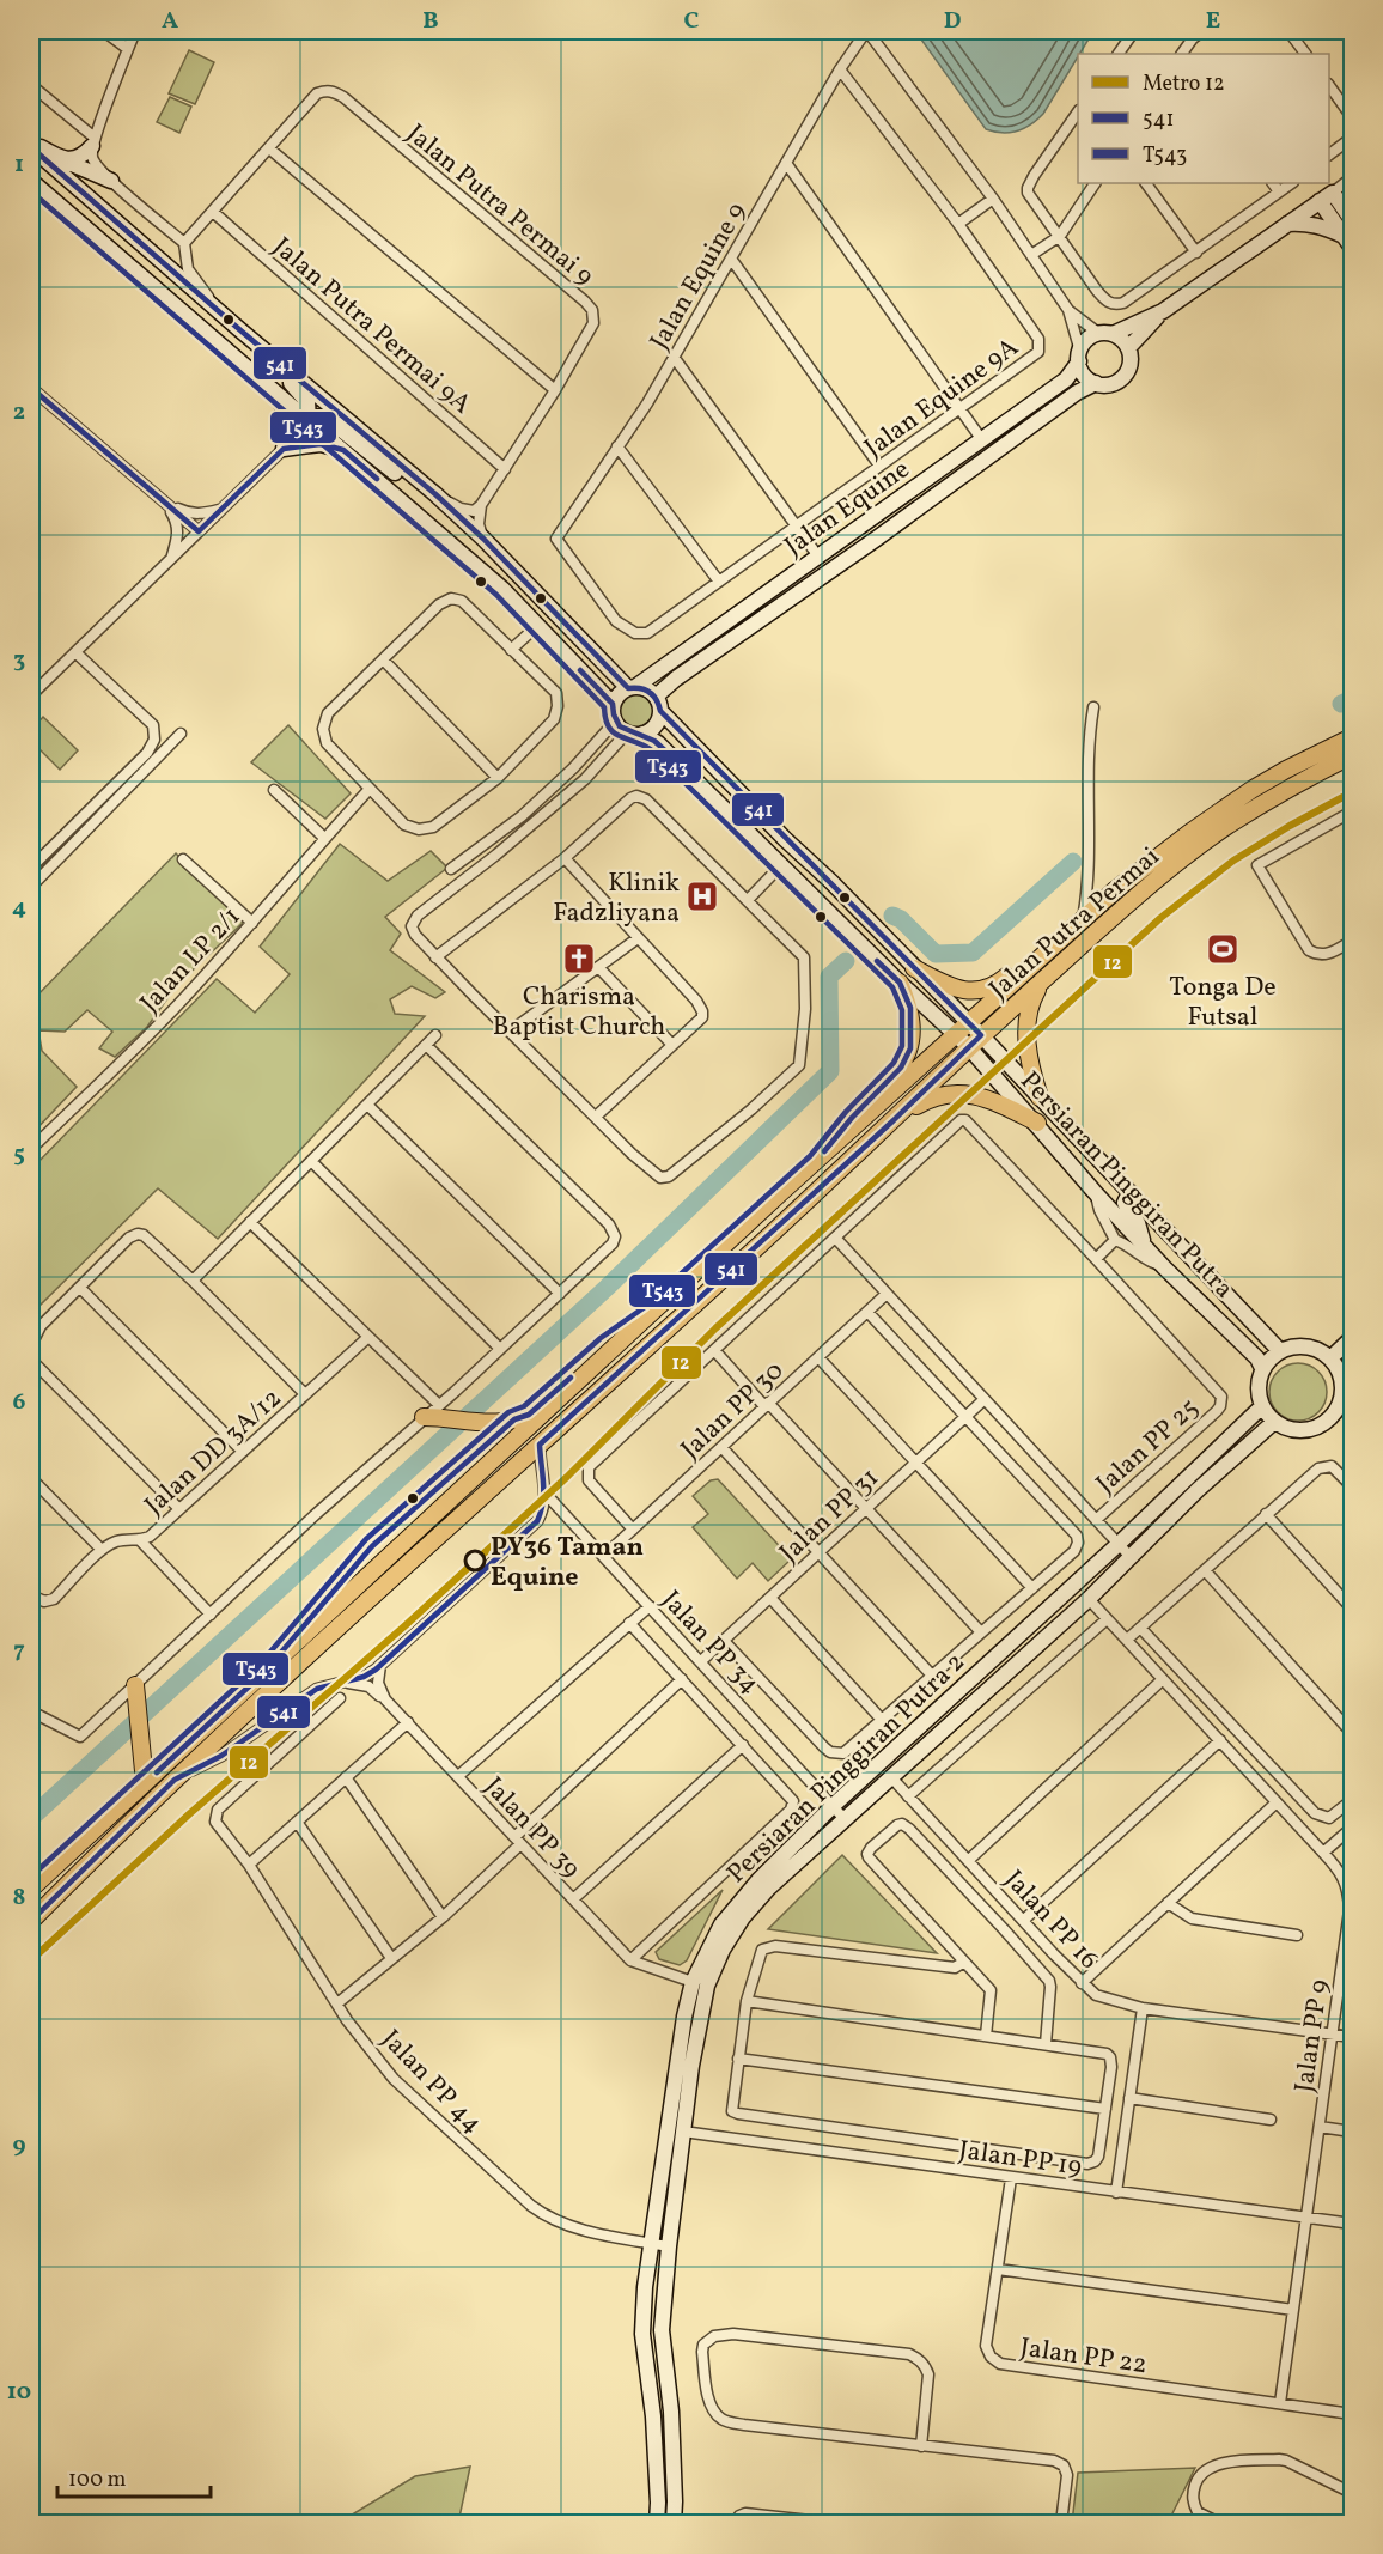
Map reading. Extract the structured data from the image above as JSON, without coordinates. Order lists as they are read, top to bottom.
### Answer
{
  "streets": {
    "main road": ["Jalan Putra Permai"],
    "street": [
      "Jalan Putra Permai 9",
      "Jalan Equine 9",
      "Jalan Putra Permai 9A",
      "Jalan Equine 9A",
      "Jalan Equine",
      "Jalan LP 2/1",
      "Persiaran Pinggiran Putra",
      "Jalan PP 30",
      "Jalan PP 25",
      "Jalan DD 3A/12",
      "Jalan PP 31",
      "Jalan PP 34",
      "Persiaran Pinggiran Putra 2",
      "Jalan PP 39",
      "Jalan PP 16",
      "Jalan PP 9",
      "Jalan PP 44",
      "Jalan PP 19",
      "Jalan PP 22"
    ]
  },
  "crossings": [
    ["Jalan Putra Permai 9", "Jalan Putra Permai 9A"],
    ["Jalan Equine 9", "Jalan Equine 9A"],
    ["Jalan Equine", "Persiaran Pinggiran Putra"],
    ["Jalan Putra Permai", "Persiaran Pinggiran Putra"],
    ["Persiaran Pinggiran Putra", "Persiaran Pinggiran Putra 2"],
    ["Jalan PP 30", "Jalan PP 25"],
    ["Jalan PP 30", "Jalan PP 34"],
    ["Jalan PP 25", "Jalan PP 31"],
    ["Jalan PP 31", "Jalan PP 34"],
    ["Jalan PP 34", "Persiaran Pinggiran Putra 2"],
    ["Persiaran Pinggiran Putra 2", "Jalan PP 39"],
    ["Persiaran Pinggiran Putra 2", "Jalan PP 16"],
    ["Persiaran Pinggiran Putra 2", "Jalan PP 9"],
    ["Persiaran Pinggiran Putra 2", "Jalan PP 44"],
    ["Persiaran Pinggiran Putra 2", "Jalan PP 19"],
    ["Jalan PP 16", "Jalan PP 9"],
    ["Jalan PP 9", "Jalan PP 19"],
    ["Jalan PP 9", "Jalan PP 22"],
    ["Jalan PP 19", "Jalan PP 22"]
  ],
  "places": {
    "hospital": ["Klinik Fadzliyana"],
    "sports": ["Tonga De Futsal"],
    "church": ["Charisma Baptist Church"],
    "other": ["PY36 Taman Equine"]
  },
  "lines": ["transit line 541", "transit line T543", "metro line 12"],
  "legend": ["Metro 12", "541", "T543"],
  "scale_bar": "100 m",
  "grid": {
    "columns": [
      "A",
      "B",
      "C",
      "D",
      "E"
    ],
    "rows": [
      "1",
      "2",
      "3",
      "4",
      "5",
      "6",
      "7",
      "8",
      "9",
      "10"
    ]
  }
}
